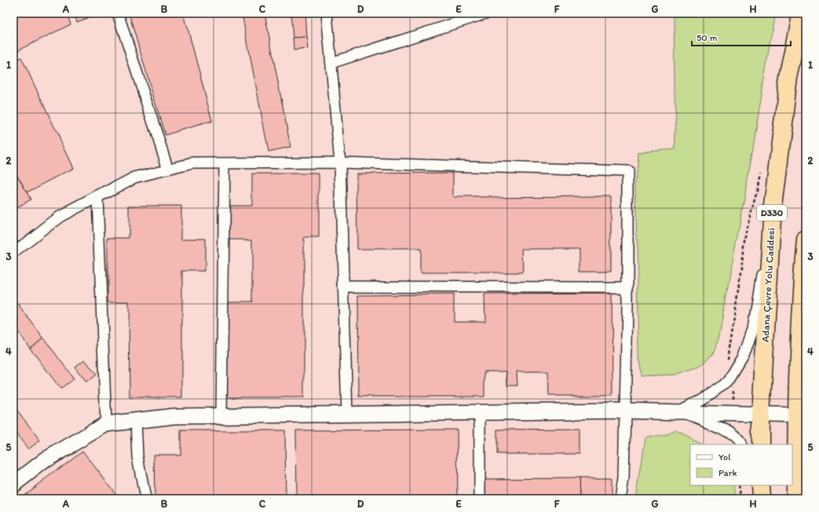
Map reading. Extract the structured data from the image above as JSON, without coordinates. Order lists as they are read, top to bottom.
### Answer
{
  "streets": {
    "highway": ["D330", "Adana Çevre Yolu Caddesi"]
  },
  "legend": ["Yol", "Park"],
  "scale_bar": "50 m",
  "grid": {
    "columns": [
      "A",
      "B",
      "C",
      "D",
      "E",
      "F",
      "G",
      "H"
    ],
    "rows": [
      "1",
      "2",
      "3",
      "4",
      "5"
    ]
  }
}
